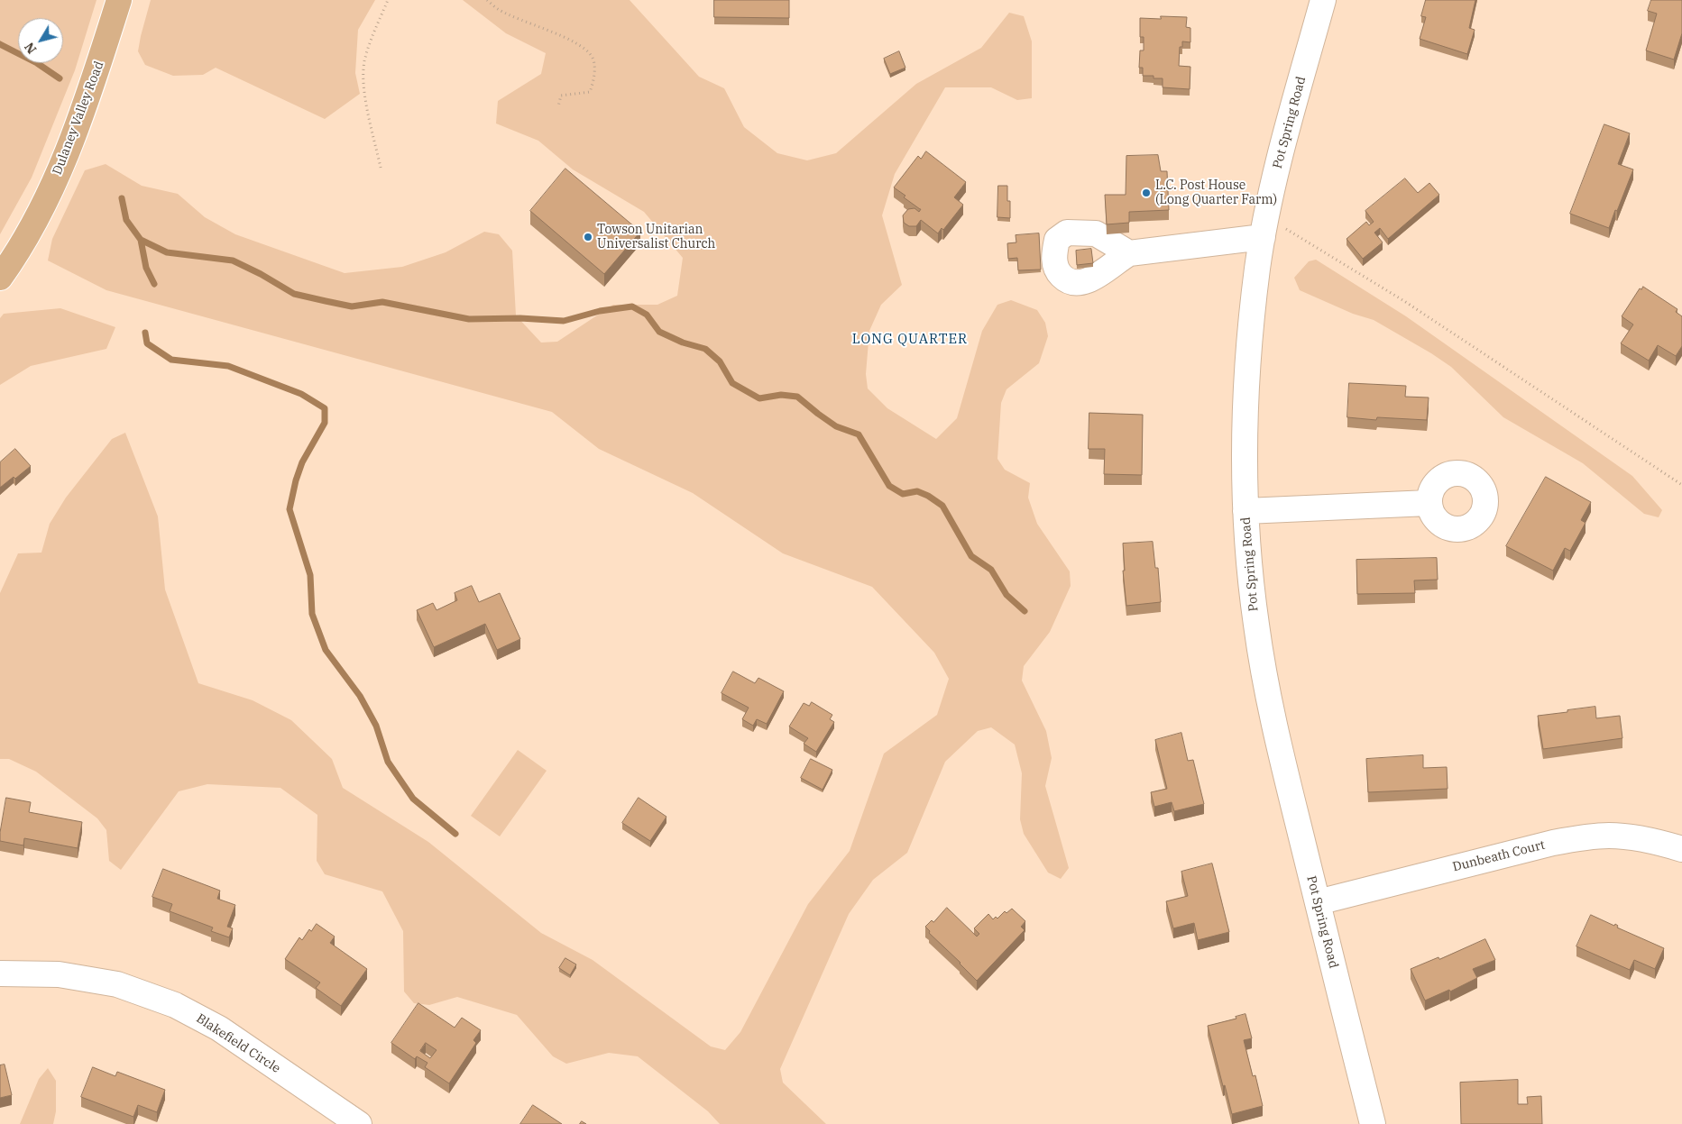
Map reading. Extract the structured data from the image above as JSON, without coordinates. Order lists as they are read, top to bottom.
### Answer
{
  "streets": {
    "main road": ["Dulaney Valley Road"],
    "street": ["Pot Spring Road", "Dunbeath Court", "Blakefield Circle"]
  },
  "crossings": [
    ["Pot Spring Road", "Dunbeath Court"]
  ],
  "districts": ["LONG QUARTER"],
  "places": ["L.C. Post House (Long Quarter Farm)", "Towson Unitarian Universalist Church"],
  "north": "bottom left"
}
